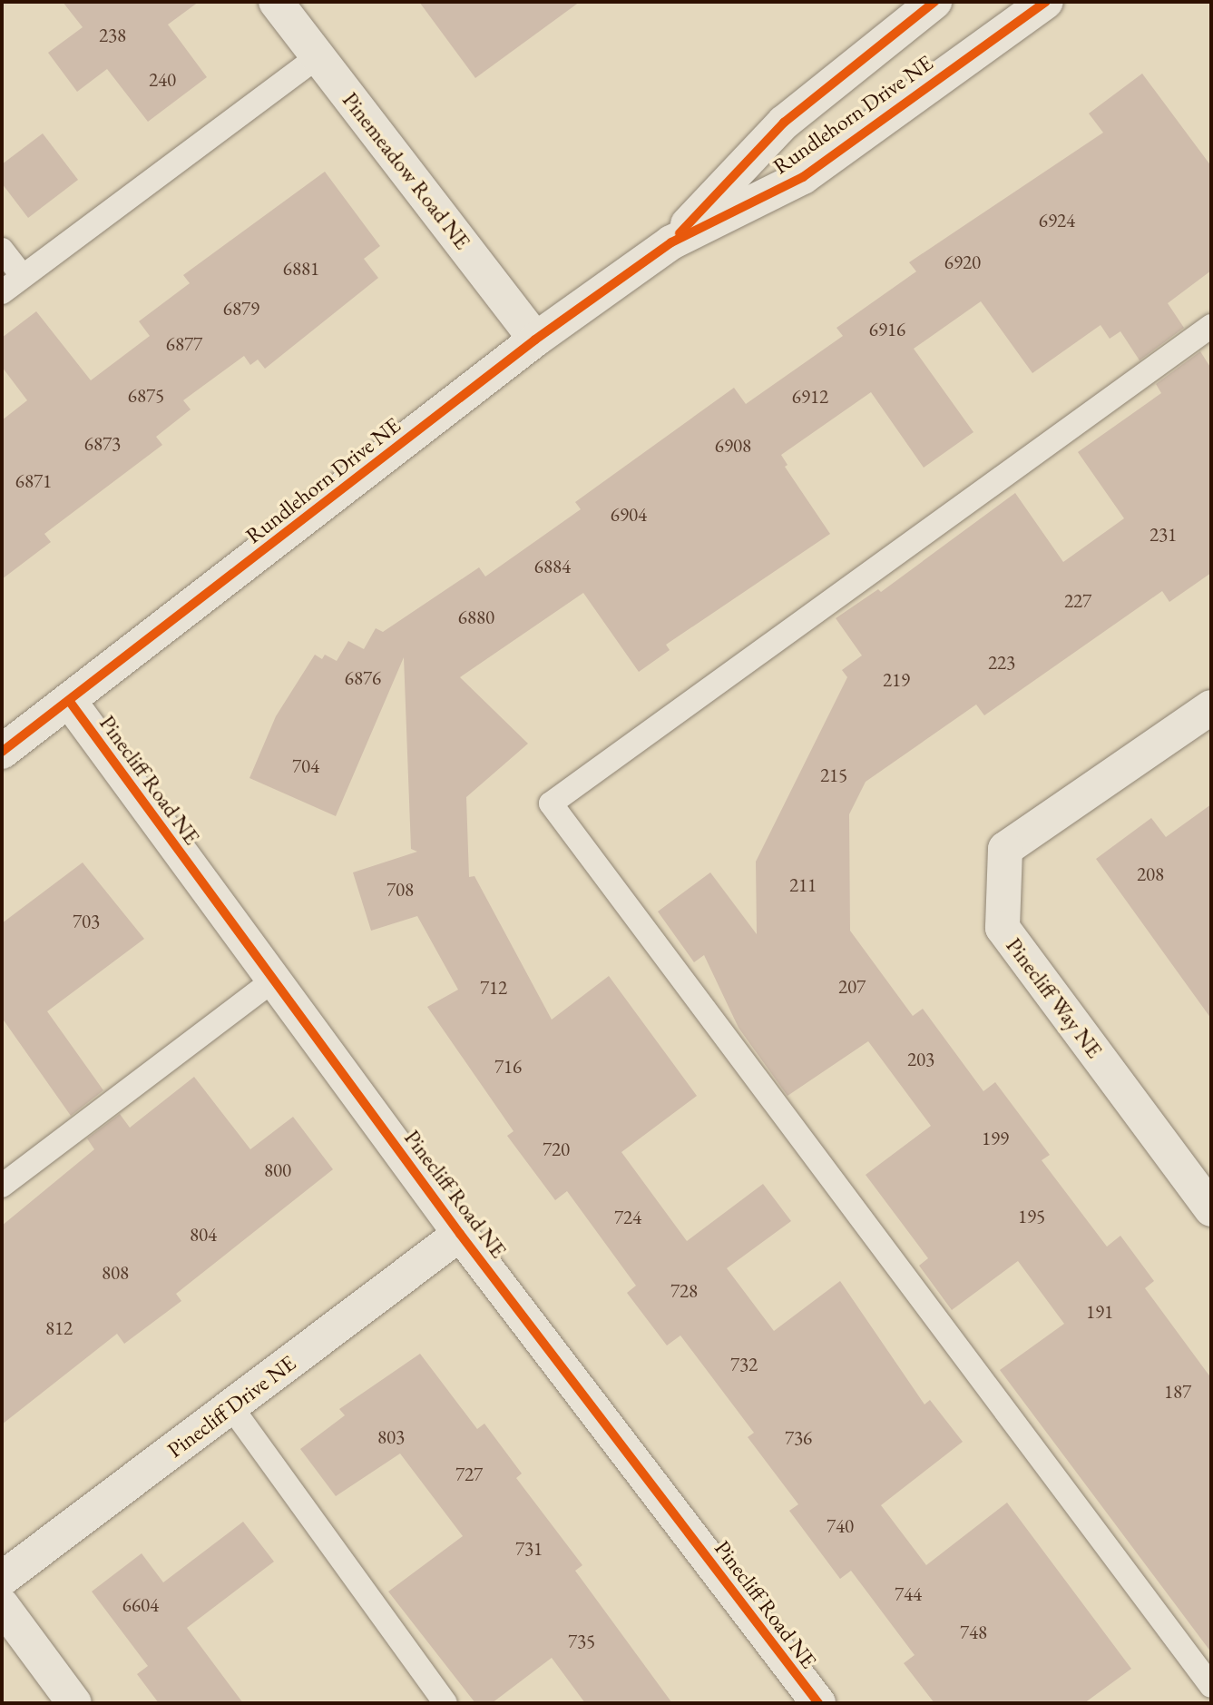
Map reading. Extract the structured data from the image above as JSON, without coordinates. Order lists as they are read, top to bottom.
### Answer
{
  "streets": {
    "street": [
      "Rundlehorn Drive NE",
      "Pinemeadow Road NE",
      "Pinecliff Road NE",
      "Pinecliff Way NE",
      "Pinecliff Drive NE"
    ]
  },
  "crossings": [
    ["Rundlehorn Drive NE", "Pinemeadow Road NE"],
    ["Rundlehorn Drive NE", "Pinecliff Road NE"],
    ["Pinecliff Road NE", "Pinecliff Drive NE"]
  ],
  "house_numbers": [
    "238",
    "240",
    "6924",
    "6920",
    "6881",
    "6879",
    "6916",
    "6877",
    "6875",
    "6912",
    "6873",
    "6908",
    "6871",
    "6904",
    "231",
    "6884",
    "227",
    "6880",
    "223",
    "6876",
    "219",
    "704",
    "215",
    "208",
    "211",
    "708",
    "703",
    "207",
    "712",
    "203",
    "716",
    "199",
    "720",
    "800",
    "195",
    "724",
    "804",
    "808",
    "728",
    "191",
    "812",
    "732",
    "187",
    "803",
    "736",
    "727",
    "740",
    "731",
    "744",
    "6604",
    "748",
    "735"
  ]
}
